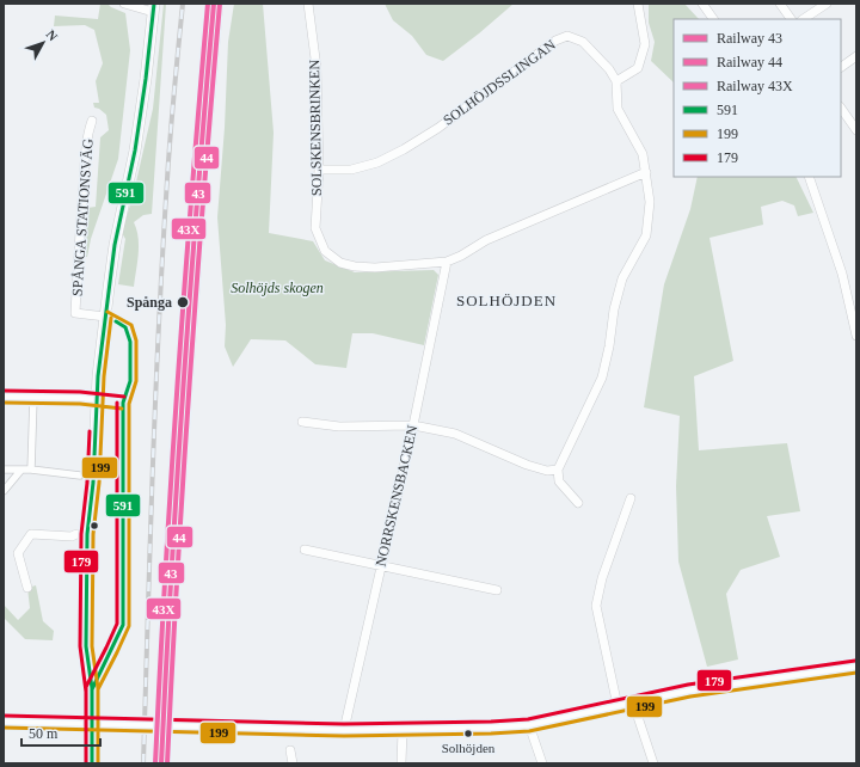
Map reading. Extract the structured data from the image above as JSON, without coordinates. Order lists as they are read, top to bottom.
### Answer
{
  "streets": {
    "street": [
      "SOLHÖJDSSLINGAN",
      "SOLSKENSBRINKEN",
      "SPÅNGA STATIONSVÄG",
      "NORRSKENSBACKEN"
    ]
  },
  "crossings": [
    ["SOLHÖJDSSLINGAN", "SOLSKENSBRINKEN"],
    ["SOLSKENSBRINKEN", "NORRSKENSBACKEN"]
  ],
  "districts": ["SOLHÖJDEN"],
  "parks": ["Solhöjds skogen"],
  "places": ["Spånga", "Solhöjden"],
  "lines": [
    "rail line 43",
    "rail line 44",
    "rail line 43X",
    "transit line 591",
    "transit line 199",
    "transit line 179"
  ],
  "legend": [
    "Railway 43",
    "Railway 44",
    "Railway 43X",
    "591",
    "199",
    "179"
  ],
  "scale_bar": "50 m",
  "north": "top right"
}
